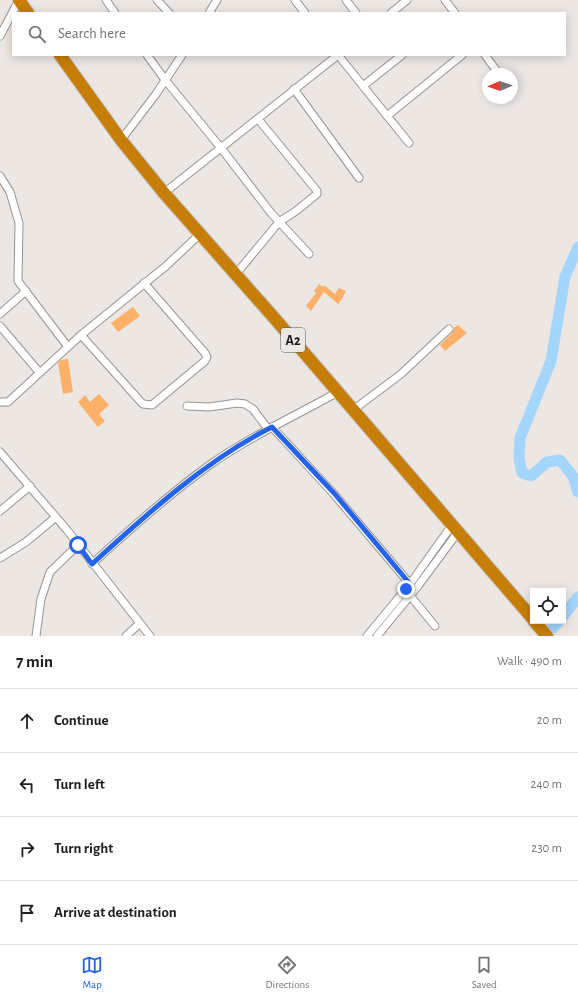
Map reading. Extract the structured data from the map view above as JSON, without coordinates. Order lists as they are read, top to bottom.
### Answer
{
  "streets": {
    "highway": ["A2"]
  },
  "north": "left",
  "page": {
    "search": "Search here",
    "heading": ["7 min", "Walk · 490 m"],
    "list": [
      ["Continue", "20 m"],
      ["Turn left", "240 m"],
      ["Turn right", "230 m"],
      "Arrive at destination"
    ],
    "nav": ["Map", "Directions", "Saved"]
  }
}
